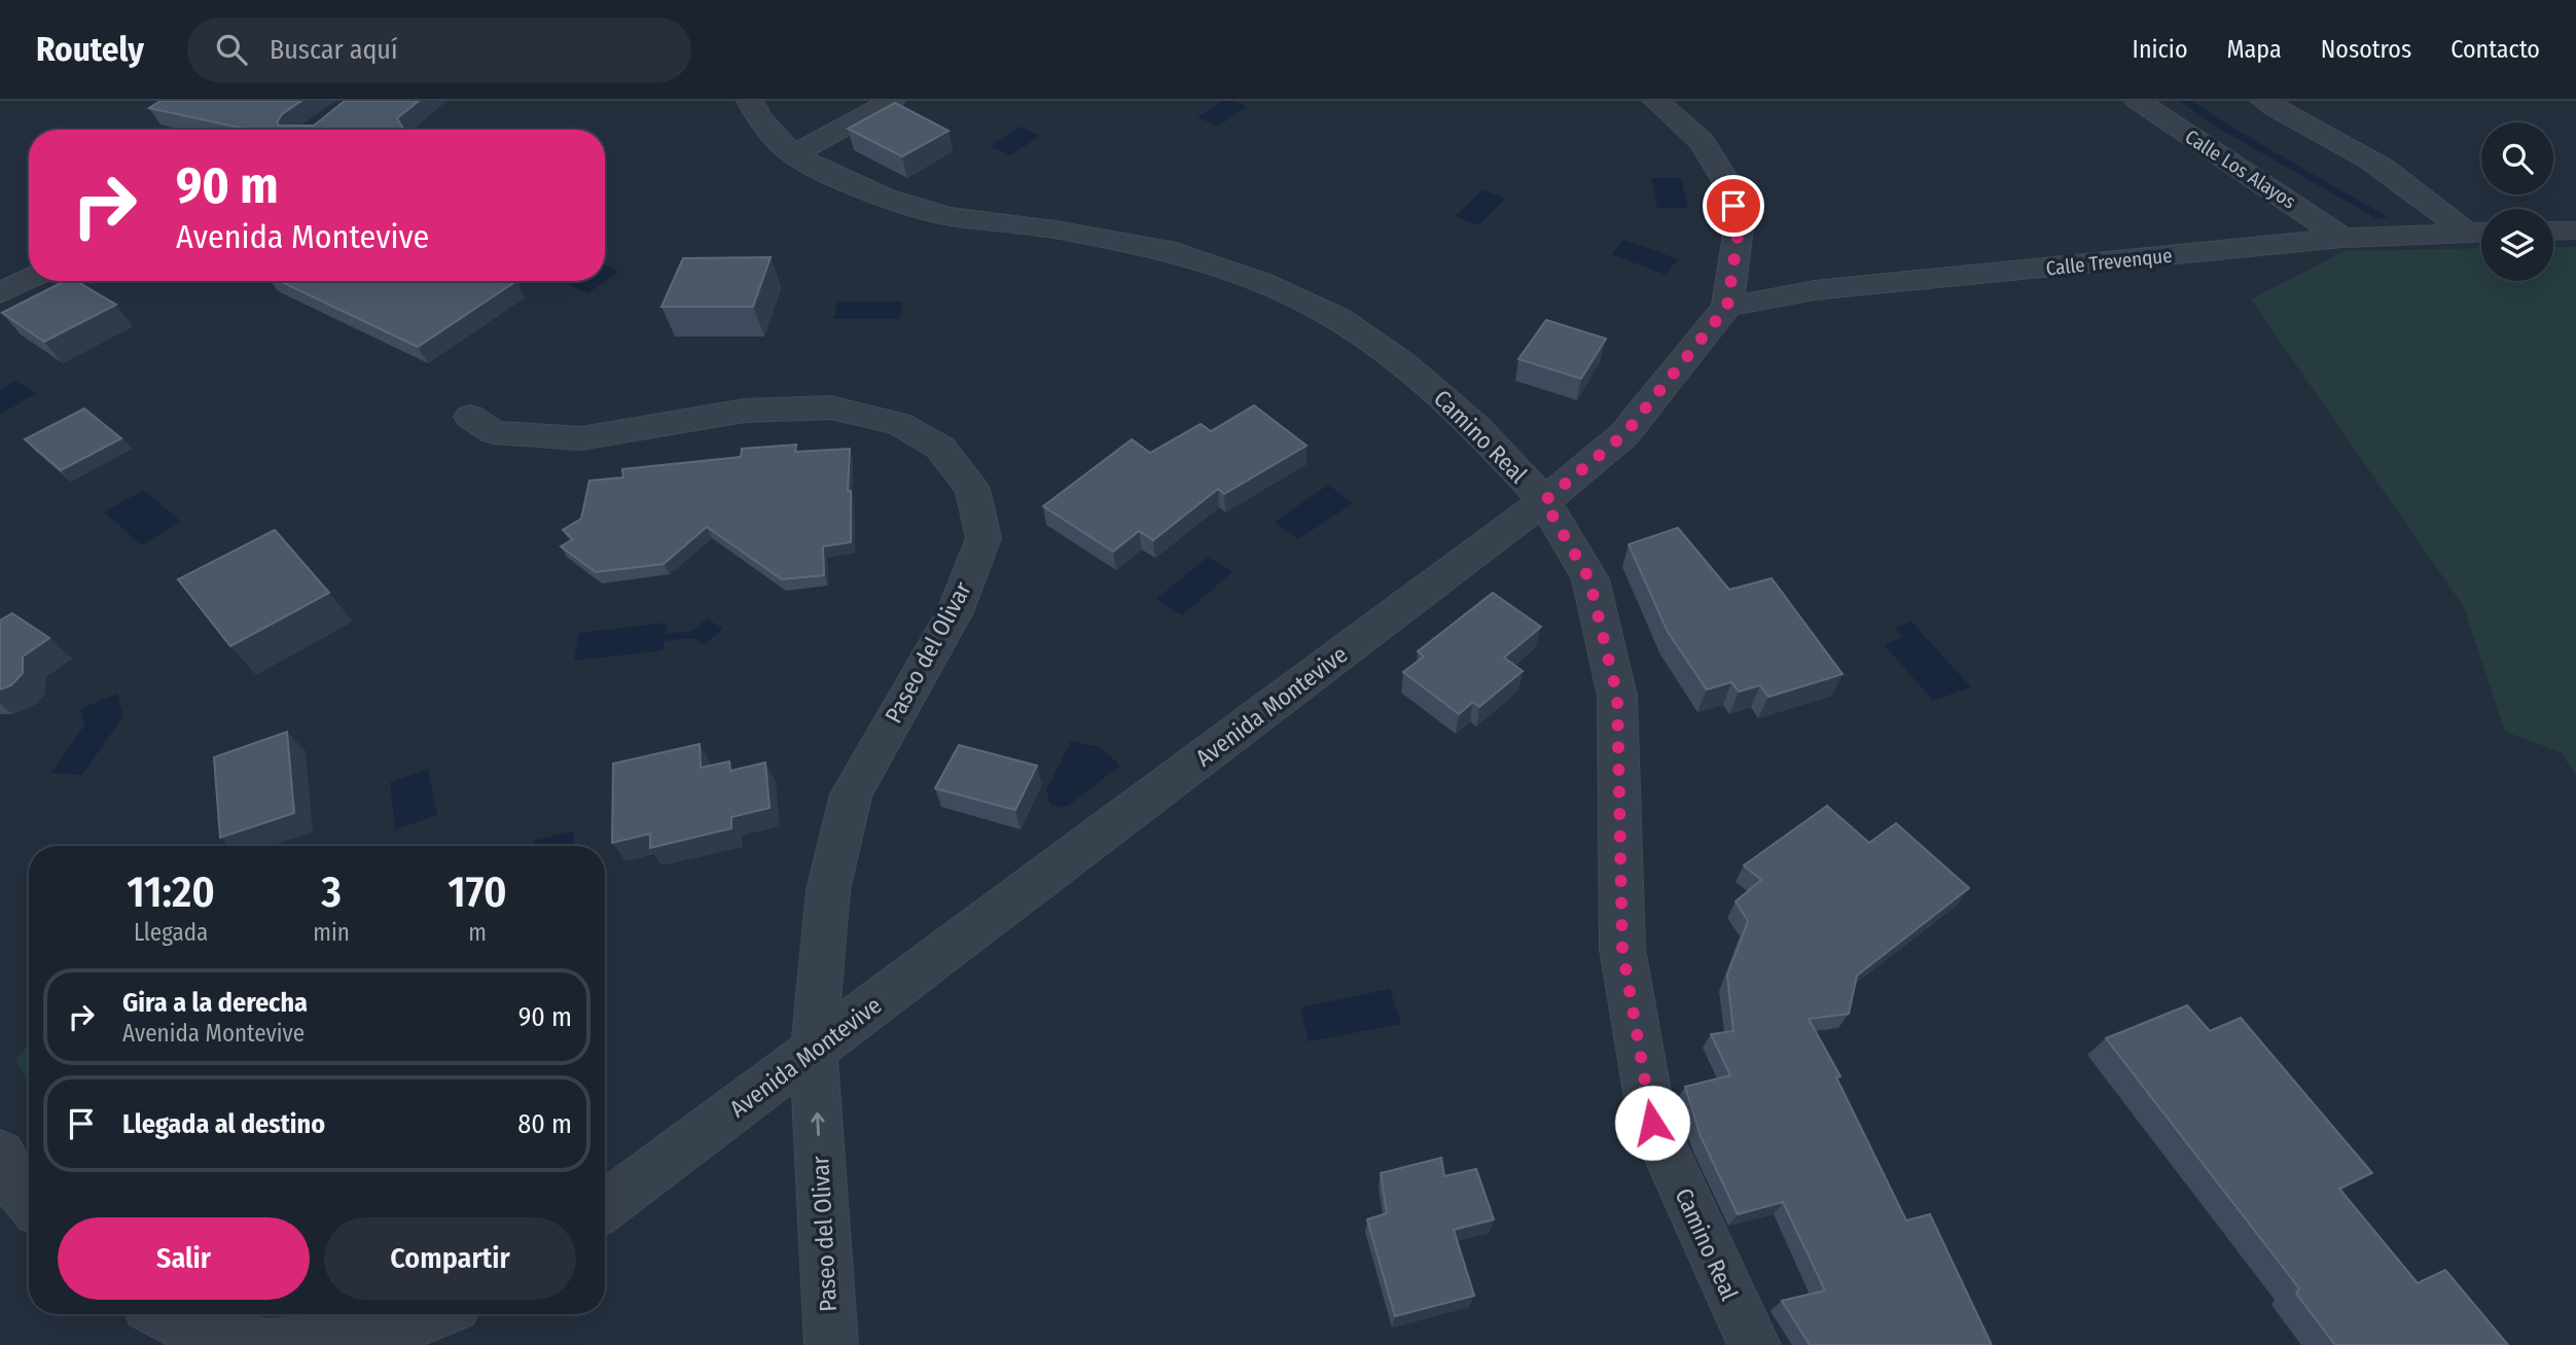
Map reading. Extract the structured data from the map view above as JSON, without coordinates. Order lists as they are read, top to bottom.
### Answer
{
  "streets": {
    "street": [
      "Calle Los Alayos",
      "Calle Trevenque",
      "Camino Real",
      "Paseo del Olivar",
      "Avenida Montevive"
    ]
  },
  "crossings": [
    ["Calle Los Alayos", "Calle Trevenque"],
    ["Calle Trevenque", "Avenida Montevive"],
    ["Camino Real", "Avenida Montevive"],
    ["Paseo del Olivar", "Avenida Montevive"]
  ],
  "page": {
    "header": "Routely",
    "search": "Buscar aquí",
    "nav": [
      "Inicio",
      "Mapa",
      "Nosotros",
      "Contacto"
    ],
    "turn": ["90 m", "Avenida Montevive"],
    "eta": [
      "11:20",
      "Llegada",
      "3",
      "min",
      "170",
      "m"
    ],
    "list": [
      {
        "name": "Gira a la derecha",
        "note": "Avenida Montevive",
        "value": "90 m"
      },
      {
        "name": "Llegada al destino",
        "value": "80 m"
      }
    ],
    "buttons": ["Salir", "Compartir"]
  }
}
